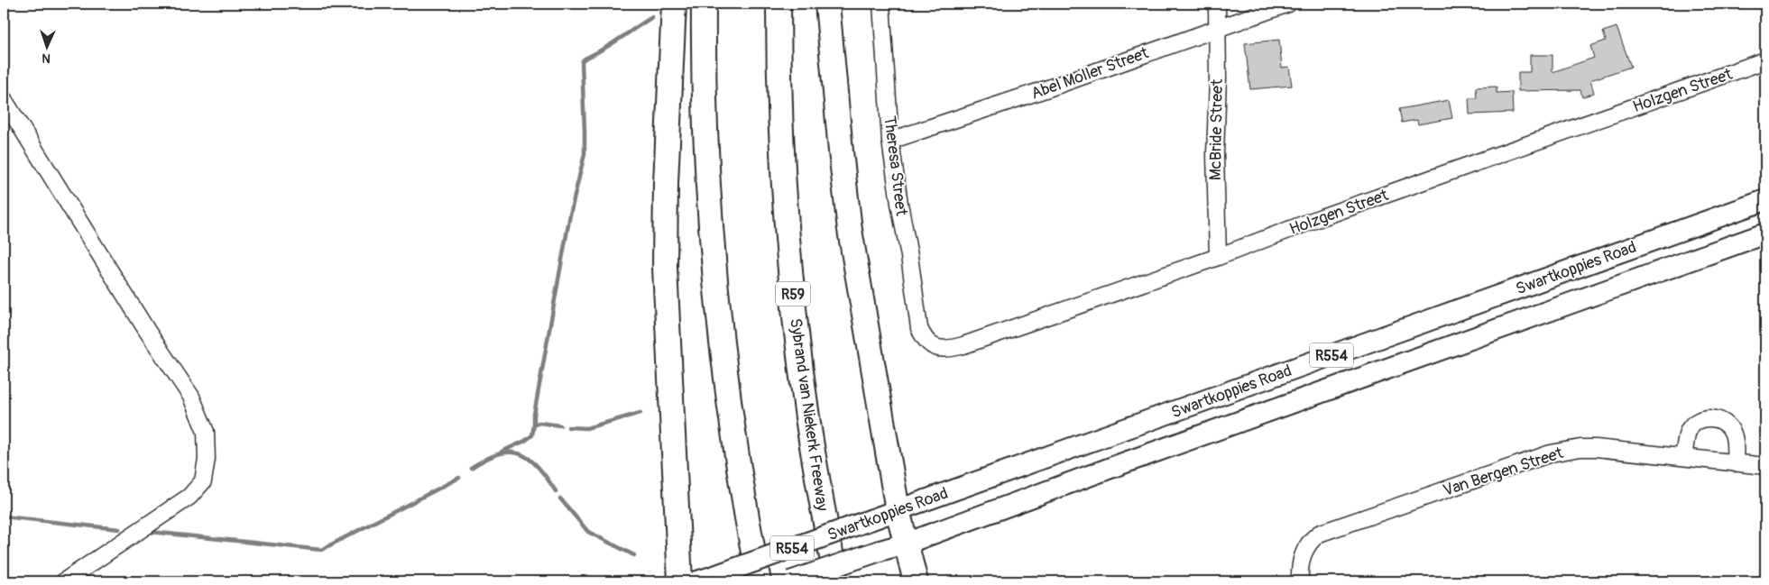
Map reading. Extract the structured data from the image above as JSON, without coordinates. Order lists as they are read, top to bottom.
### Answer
{
  "streets": {
    "highway": ["R59", "Sybrand van Niekerk Freeway"],
    "main road": ["Swartkoppies Road", "R554"],
    "street": [
      "Abel Moller Street",
      "Holzgen Street",
      "McBride Street",
      "Theresa Street",
      "Van Bergen Street"
    ]
  },
  "crossings": [
    ["Abel Moller Street", "McBride Street"],
    ["Abel Moller Street", "Theresa Street"],
    ["Holzgen Street", "McBride Street"],
    ["Holzgen Street", "Theresa Street"]
  ],
  "north": "bottom"
}
